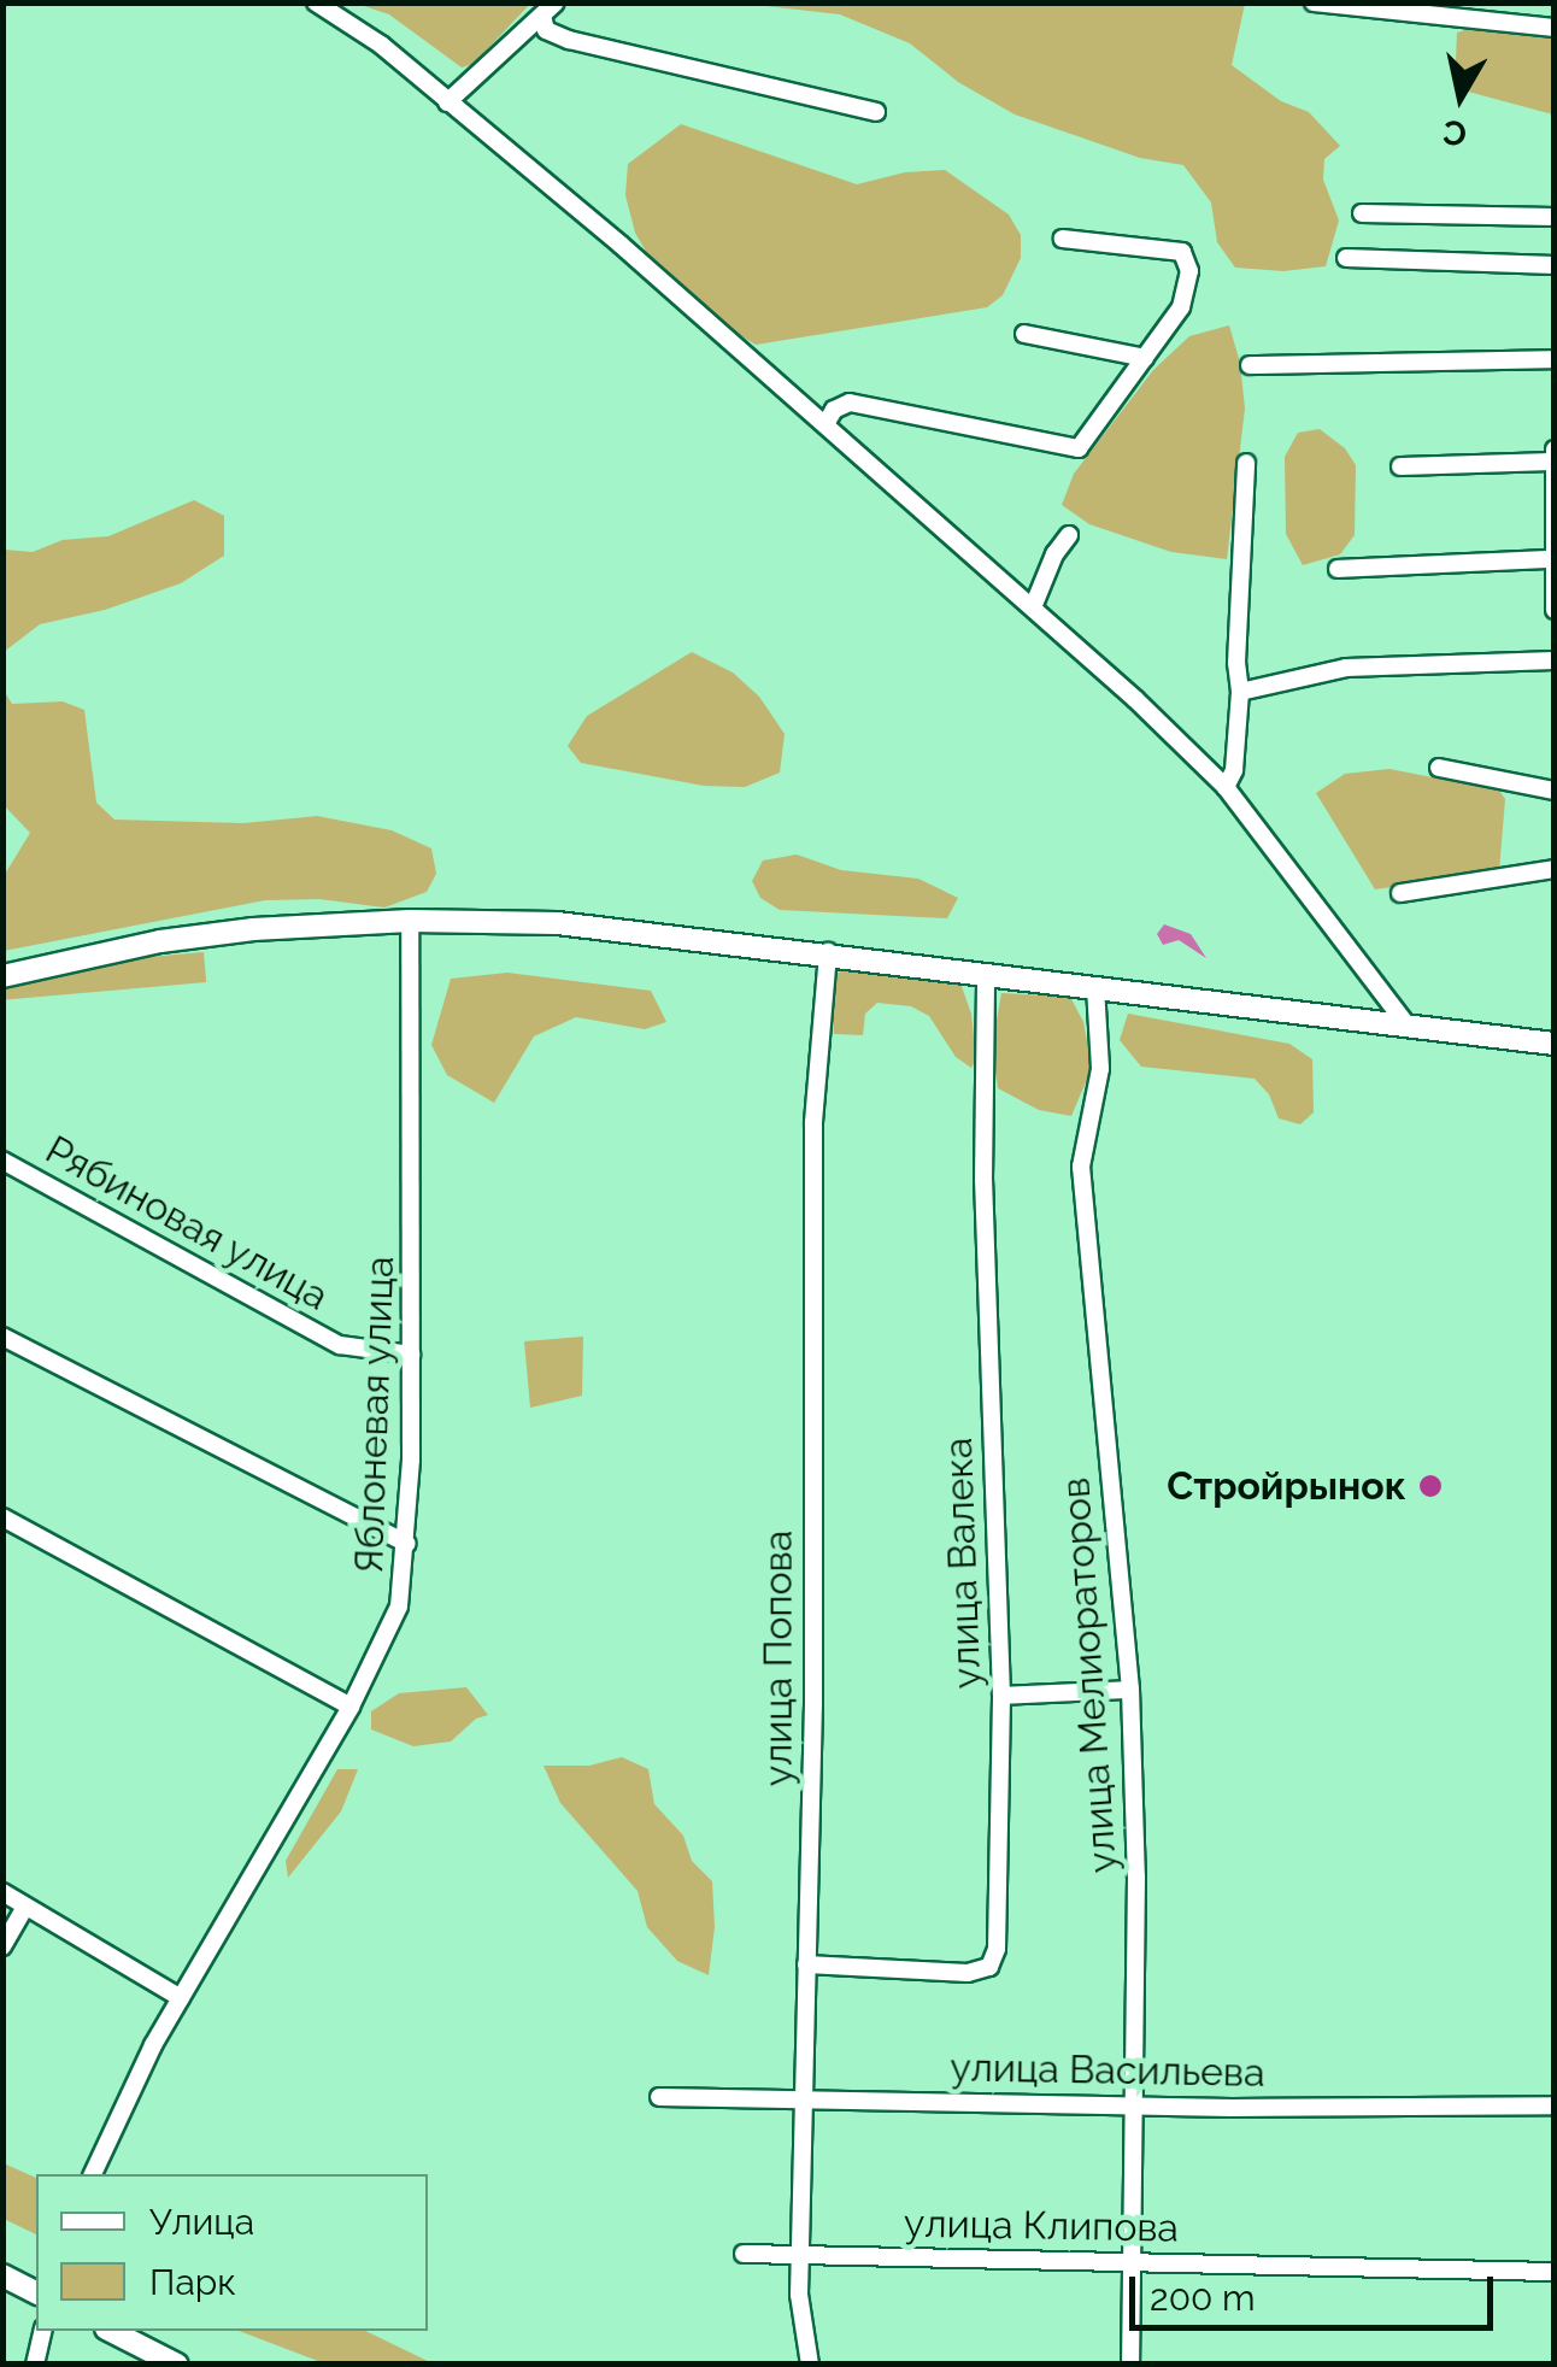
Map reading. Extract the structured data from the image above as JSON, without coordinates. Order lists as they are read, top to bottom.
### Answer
{
  "streets": {
    "street": [
      "Рябиновая улица",
      "Яблоневая улица",
      "улица Валека",
      "улица Попова",
      "улица Мелиораторов",
      "улица Васильева",
      "улица Клипова"
    ]
  },
  "crossings": [
    ["Рябиновая улица", "Яблоневая улица"],
    ["улица Валека", "улица Попова"],
    ["улица Попова", "улица Васильева"],
    ["улица Попова", "улица Клипова"],
    ["улица Мелиораторов", "улица Васильева"],
    ["улица Мелиораторов", "улица Клипова"]
  ],
  "places": ["Стройрынок"],
  "legend": ["Улица", "Парк"],
  "scale_bar": "200 m",
  "north": "bottom"
}
